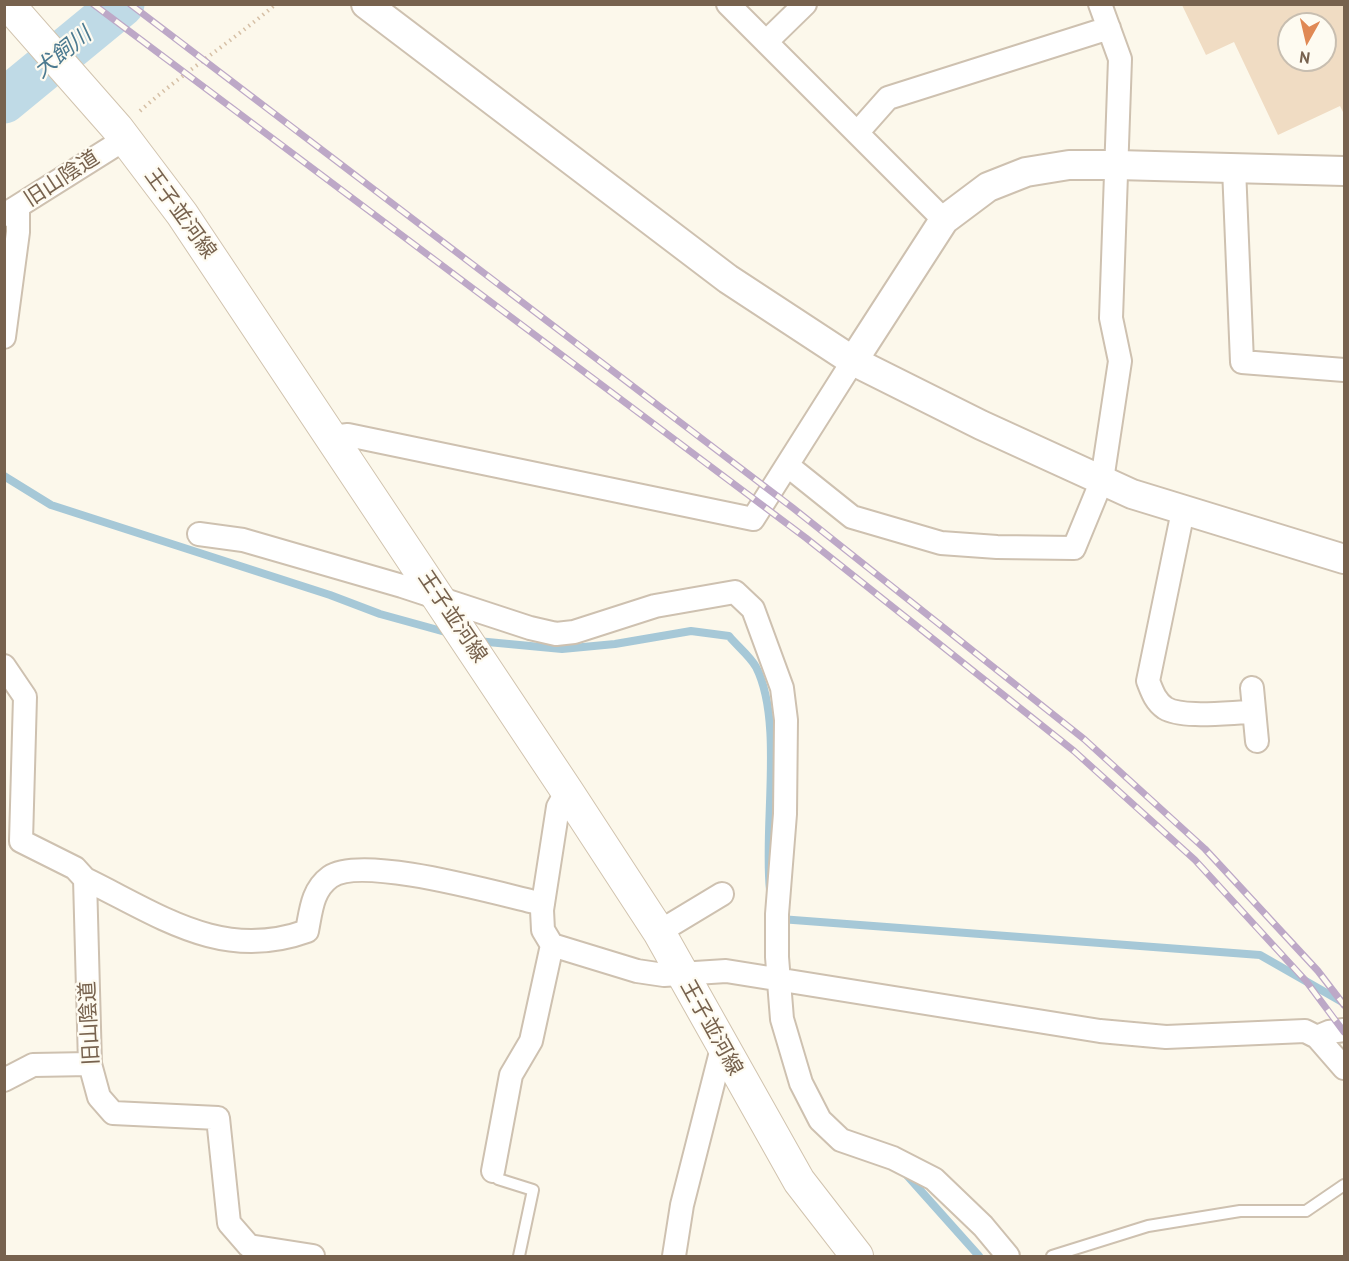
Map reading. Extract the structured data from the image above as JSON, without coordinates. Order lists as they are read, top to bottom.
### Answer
{
  "streets": {
    "main road": ["王子並河線"],
    "street": ["旧山陰道"]
  },
  "crossings": [
    ["旧山陰道", "王子並河線"]
  ],
  "water": ["犬飼川"],
  "north": "bottom"
}
